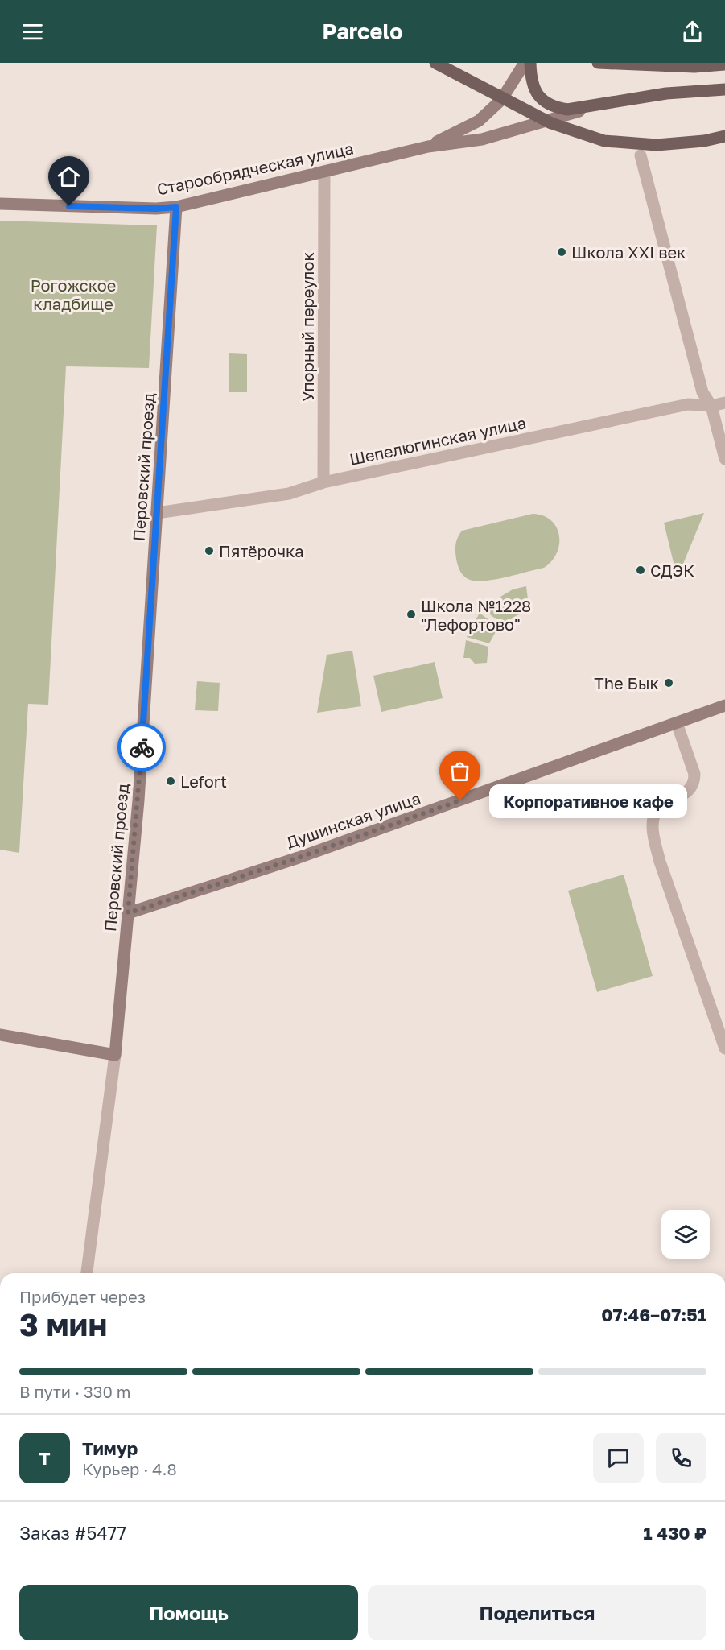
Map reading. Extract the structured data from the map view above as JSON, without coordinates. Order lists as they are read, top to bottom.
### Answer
{
  "streets": {
    "street": [
      "Старообрядческая улица",
      "Упорный переулок",
      "Шепелюгинская улица",
      "Перовский проезд",
      "Душинская улица"
    ]
  },
  "crossings": [
    ["Старообрядческая улица", "Упорный переулок"],
    ["Старообрядческая улица", "Перовский проезд"],
    ["Упорный переулок", "Шепелюгинская улица"],
    ["Шепелюгинская улица", "Перовский проезд"],
    ["Перовский проезд", "Душинская улица"]
  ],
  "parks": ["Рогожское кладбище"],
  "places": [
    "Школа XXI век",
    "Пятёрочка",
    "СДЭК",
    "Школа №1228 \"Лефортово\"",
    "The Бык",
    "Lefort",
    "Корпоративное кафе"
  ],
  "page": {
    "header": "Parcelo",
    "bubble": "Корпоративное кафе",
    "heading": ["3 мин", "Прибудет через", "07:46–07:51"],
    "panel": [
      "Тимур",
      "Курьер · 4.8",
      "Заказ #5477",
      "1 430 ₽"
    ],
    "bar": "В пути · 330 m",
    "round": "Т",
    "buttons": ["Помощь", "Поделиться"]
  }
}
